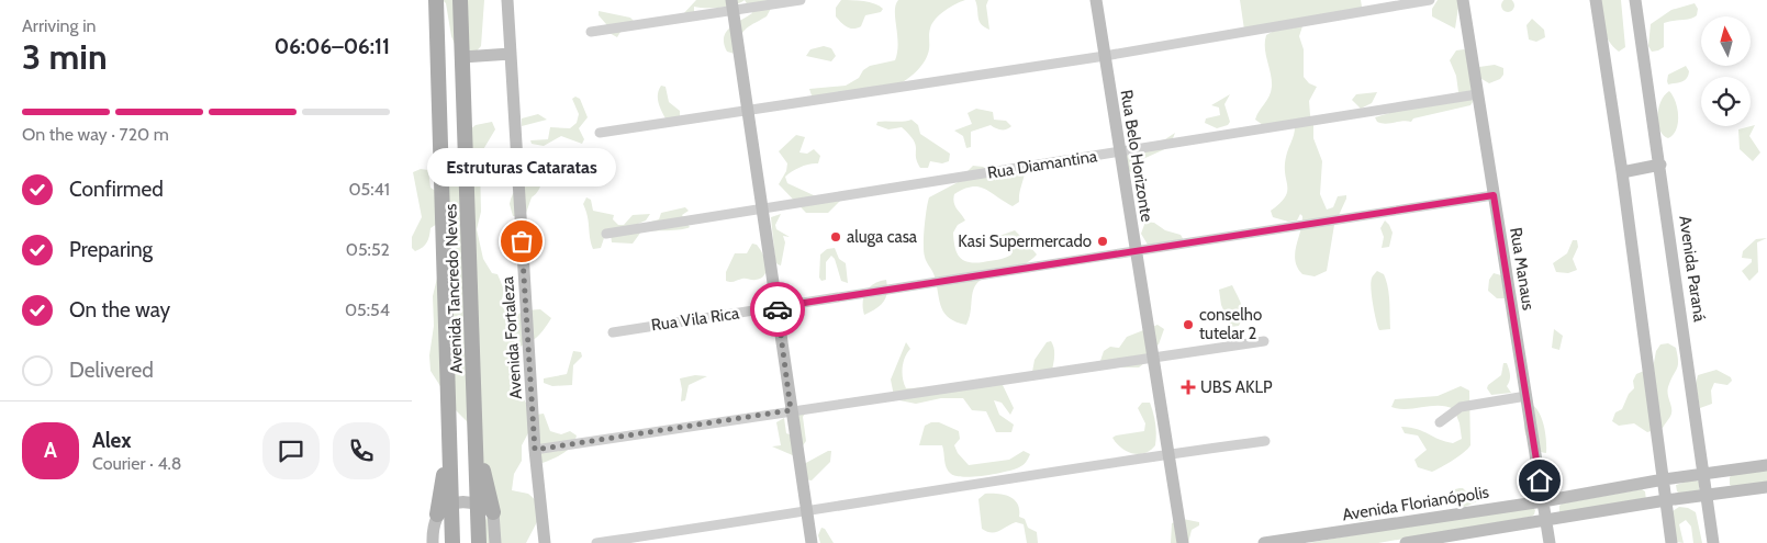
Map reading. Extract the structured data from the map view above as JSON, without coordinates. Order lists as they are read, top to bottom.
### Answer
{
  "streets": {
    "main road": ["Avenida Tancredo Neves"],
    "street": [
      "Rua Belo Horizonte",
      "Rua Diamantina",
      "Rua Manaus",
      "Avenida Paraná",
      "Rua Vila Rica",
      "Avenida Fortaleza",
      "Avenida Florianópolis"
    ]
  },
  "crossings": [
    ["Rua Belo Horizonte", "Rua Diamantina"],
    ["Rua Belo Horizonte", "Rua Vila Rica"],
    ["Rua Diamantina", "Rua Manaus"],
    ["Rua Manaus", "Rua Vila Rica"],
    ["Rua Manaus", "Avenida Florianópolis"],
    ["Avenida Paraná", "Avenida Florianópolis"]
  ],
  "places": {
    "other": [
      "aluga casa",
      "Estruturas Cataratas",
      "Kasi Supermercado",
      "conselho tutelar 2"
    ],
    "health": ["UBS AKLP"]
  },
  "north": "top",
  "page": {
    "heading": ["3 min", "Arriving in", "06:06–06:11"],
    "panel": ["Alex", "Courier · 4.8"],
    "bar": "On the way · 720 m",
    "bubble": "Estruturas Cataratas",
    "list": [
      ["Confirmed", "05:41"],
      ["Preparing", "05:52"],
      ["On the way", "05:54"],
      "Delivered"
    ],
    "round": "A"
  }
}
